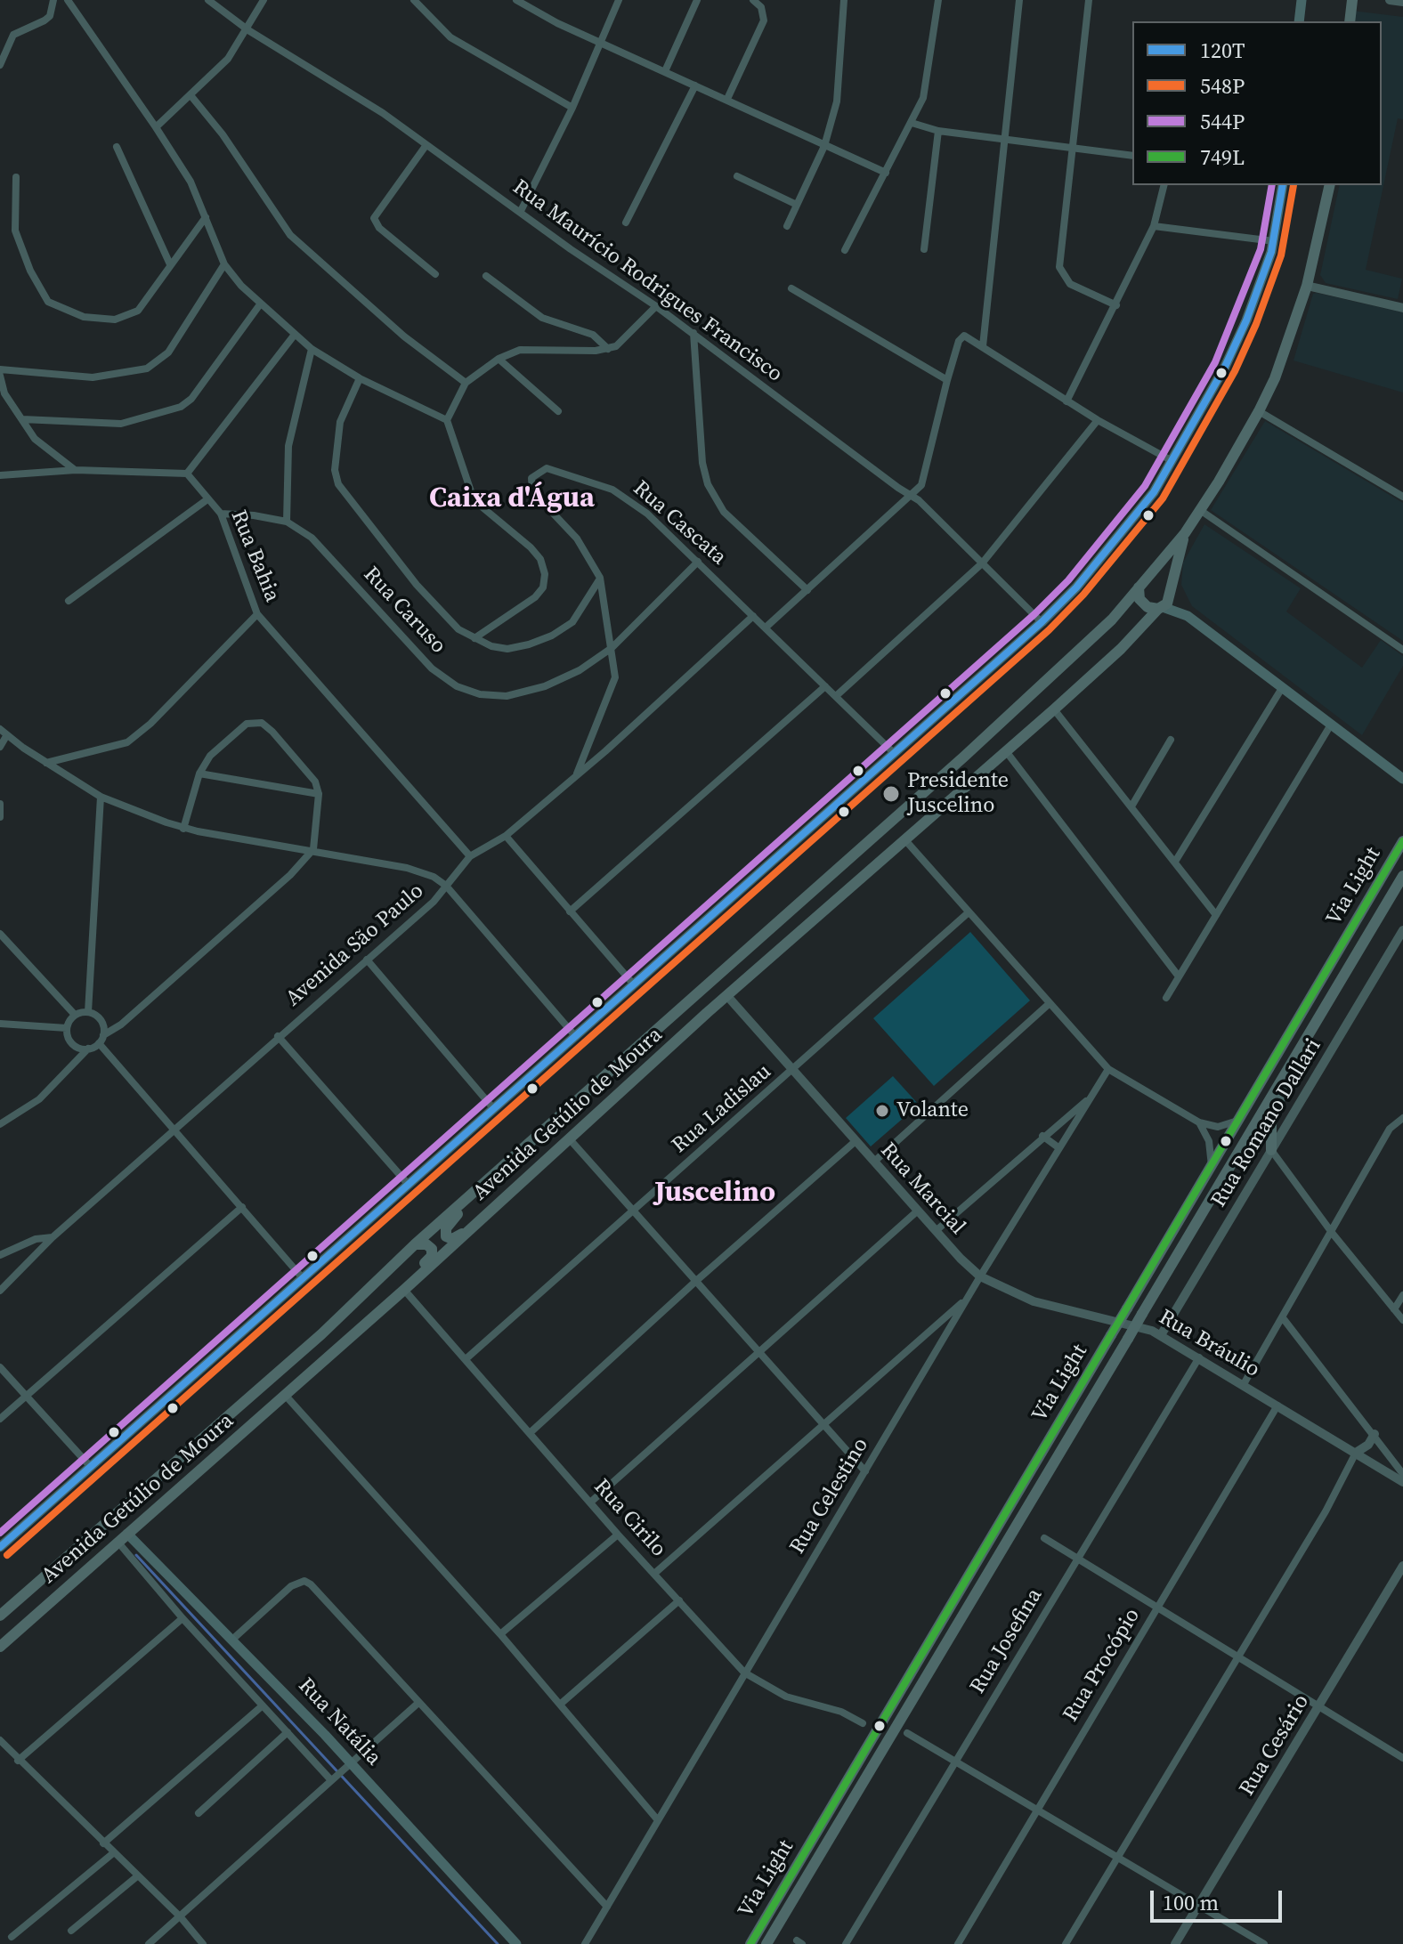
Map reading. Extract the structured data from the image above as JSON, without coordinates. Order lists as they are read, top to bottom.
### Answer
{
  "streets": {
    "main road": ["Via Light", "Avenida Getúlio de Moura", "Rua Natália"],
    "street": [
      "Rua Maurício Rodrigues Francisco",
      "Rua Cascata",
      "Rua Bahia",
      "Rua Caruso",
      "Avenida São Paulo",
      "Rua Ladislau",
      "Rua Romano Dallari",
      "Rua Marcial",
      "Rua Bráulio",
      "Rua Celestino",
      "Rua Cirilo",
      "Rua Josefina",
      "Rua Procópio",
      "Rua Cesário"
    ]
  },
  "crossings": [
    ["Rua Cascata", "Rua Caruso"],
    ["Rua Cascata", "Avenida São Paulo"],
    ["Rua Bahia", "Rua Caruso"],
    ["Rua Bahia", "Avenida São Paulo"],
    ["Rua Ladislau", "Rua Marcial"],
    ["Rua Ladislau", "Rua Cirilo"],
    ["Avenida Getúlio de Moura", "Rua Marcial"],
    ["Avenida Getúlio de Moura", "Rua Cirilo"],
    ["Avenida Getúlio de Moura", "Rua Natália"],
    ["Rua Romano Dallari", "Rua Bráulio"],
    ["Rua Marcial", "Rua Bráulio"],
    ["Rua Marcial", "Rua Celestino"],
    ["Rua Bráulio", "Rua Celestino"],
    ["Rua Bráulio", "Rua Josefina"],
    ["Rua Bráulio", "Rua Procópio"],
    ["Rua Celestino", "Rua Cirilo"]
  ],
  "districts": ["Caixa d'Água", "Juscelino"],
  "places": ["Presidente Juscelino", "Volante"],
  "lines": [
    "transit line 120T",
    "transit line 548P",
    "transit line 544P",
    "transit line 749L"
  ],
  "legend": [
    "120T",
    "548P",
    "544P",
    "749L"
  ],
  "scale_bar": "100 m"
}
